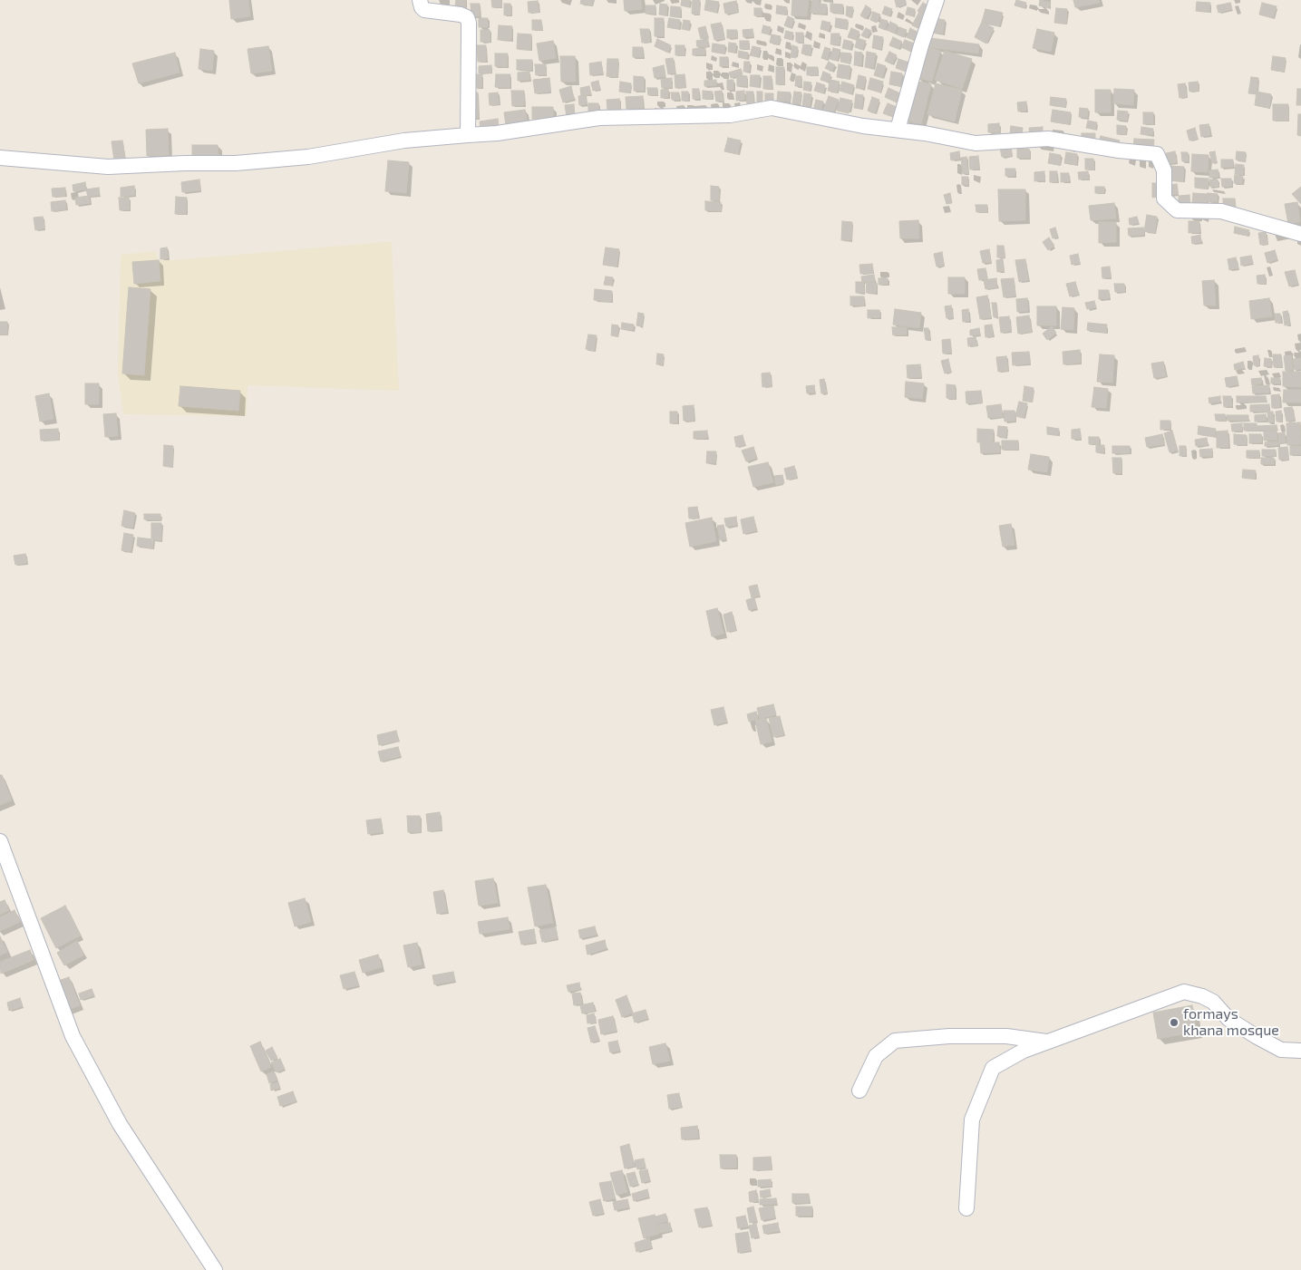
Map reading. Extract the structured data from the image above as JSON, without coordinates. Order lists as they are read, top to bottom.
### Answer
{
  "places": ["formays khana mosque"]
}
